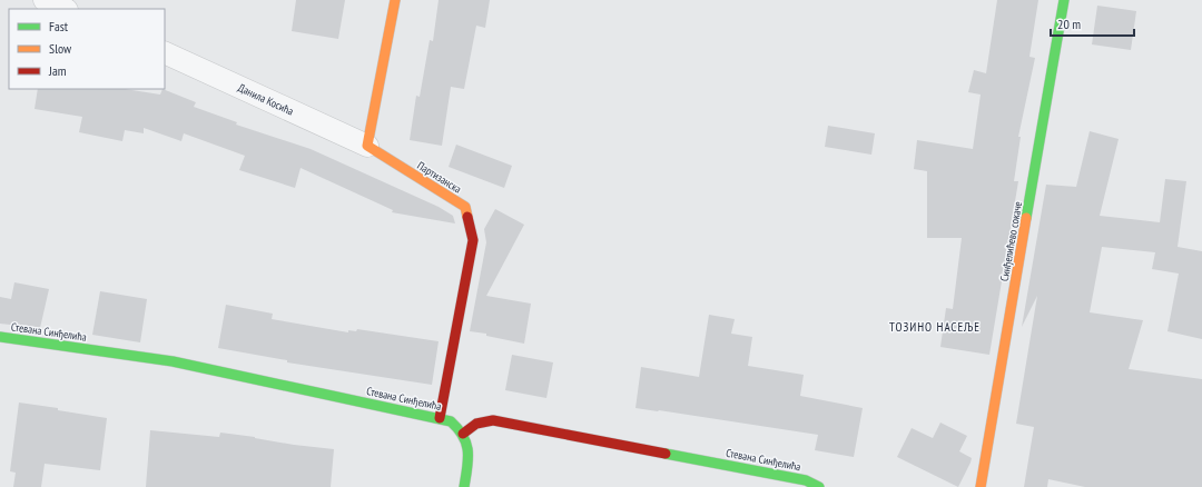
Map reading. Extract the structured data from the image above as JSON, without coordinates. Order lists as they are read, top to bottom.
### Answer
{
  "streets": {
    "street": [
      "Данила Косића",
      "Партизанска",
      "Синђелићево сокаче",
      "Стевана Синђелића"
    ]
  },
  "crossings": [
    ["Данила Косића", "Партизанска"],
    ["Партизанска", "Стевана Синђелића"]
  ],
  "districts": ["ТОЗИНО НАСЕЉЕ"],
  "legend": ["Fast", "Slow", "Jam"],
  "scale_bar": "20 m"
}
